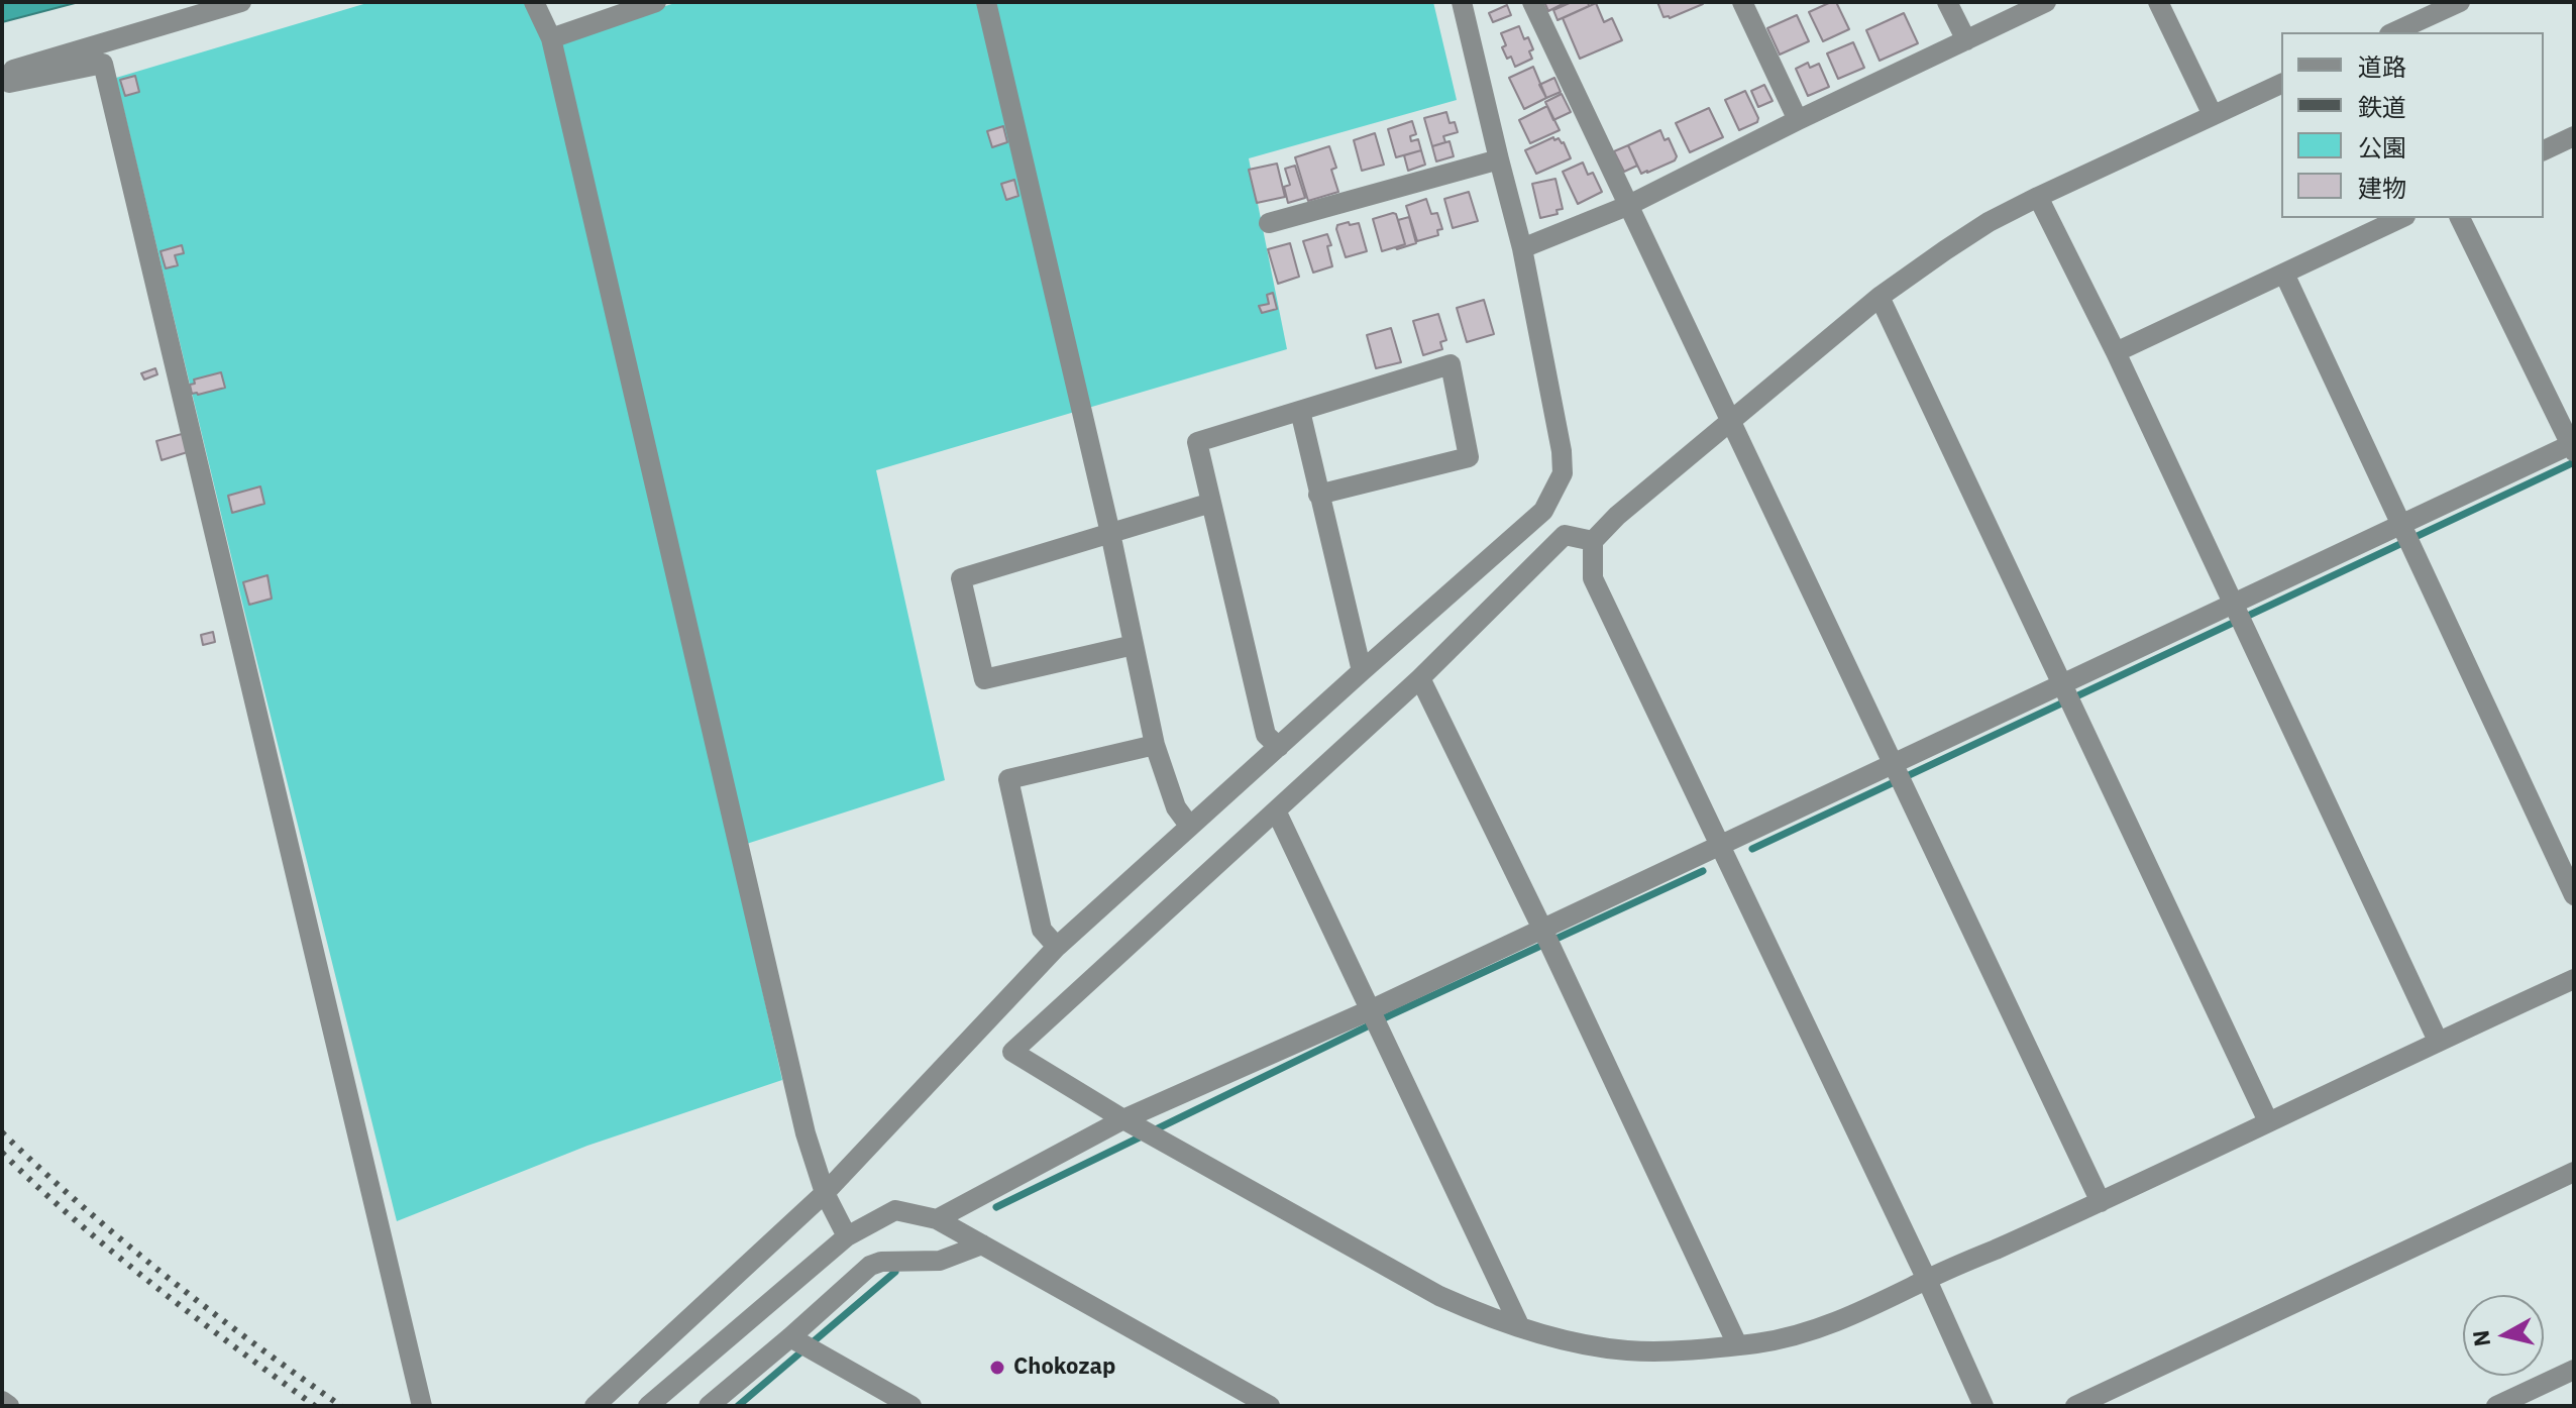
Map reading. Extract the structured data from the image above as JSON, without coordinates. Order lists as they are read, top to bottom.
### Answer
{
  "places": ["Chokozap"],
  "legend": [
    "道路",
    "鉄道",
    "公園",
    "建物"
  ],
  "north": "left"
}
